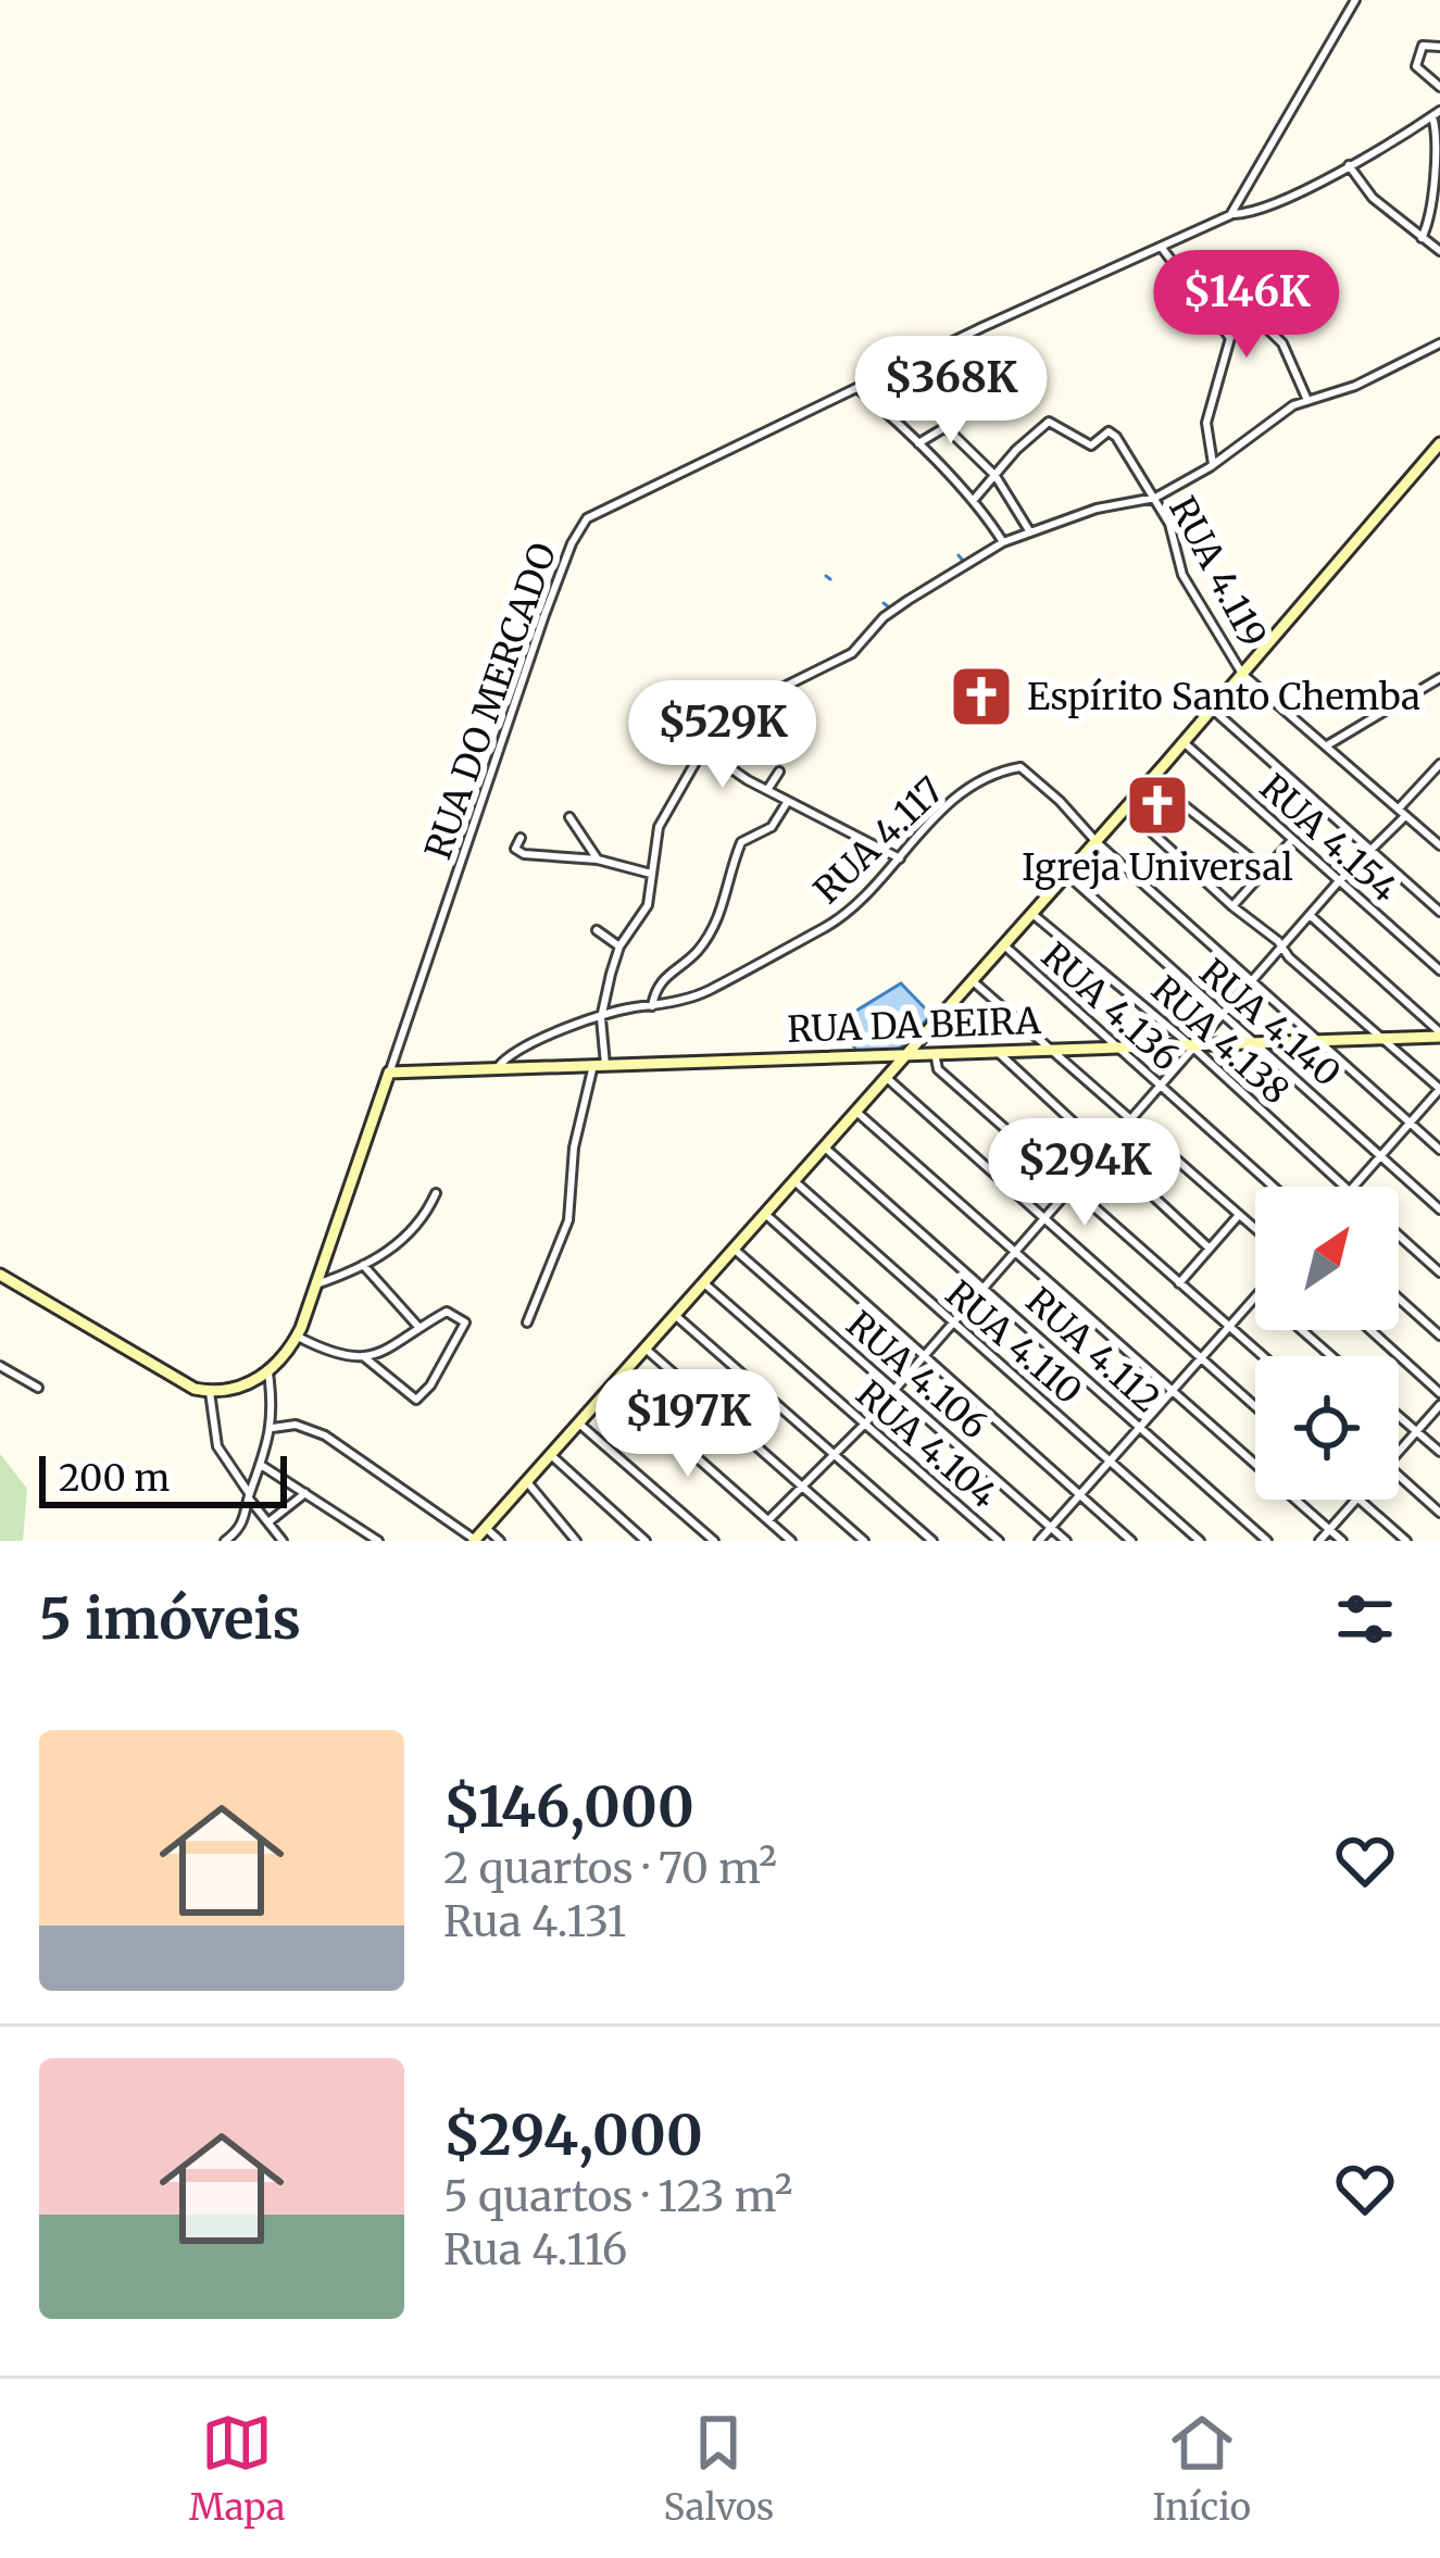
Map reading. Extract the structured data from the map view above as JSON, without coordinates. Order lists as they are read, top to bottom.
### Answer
{
  "streets": {
    "main road": ["RUA DA BEIRA"],
    "street": [
      "RUA 4.119",
      "RUA DO MERCADO",
      "RUA 4.154",
      "RUA 4.117",
      "RUA 4.136",
      "RUA 4.140",
      "RUA 4.138",
      "RUA 4.110",
      "RUA 4.112",
      "RUA 4.106",
      "RUA 4.104"
    ]
  },
  "crossings": [
    ["RUA 4.119", "RUA 4.117"],
    ["RUA 4.119", "RUA DA BEIRA"],
    ["RUA DO MERCADO", "RUA DA BEIRA"],
    ["RUA 4.117", "RUA DA BEIRA"],
    ["RUA 4.136", "RUA DA BEIRA"],
    ["RUA 4.140", "RUA DA BEIRA"],
    ["RUA DA BEIRA", "RUA 4.138"]
  ],
  "places": {
    "church": ["Espírito Santo Chemba", "Igreja Universal"]
  },
  "scale_bar": "200 m",
  "north": "top right",
  "page": {
    "price": [
      "$146K",
      "$368K",
      "$529K",
      "$294K",
      "$197K"
    ],
    "scale": "200 m",
    "heading": "5 imóveis",
    "list": [
      {
        "name": "$146,000",
        "note": "2 quartos · 70 m² · Rua 4.131"
      },
      {
        "name": "$294,000",
        "note": "5 quartos · 123 m² · Rua 4.116"
      }
    ],
    "tabs": ["Mapa", "Salvos", "Início"]
  }
}
